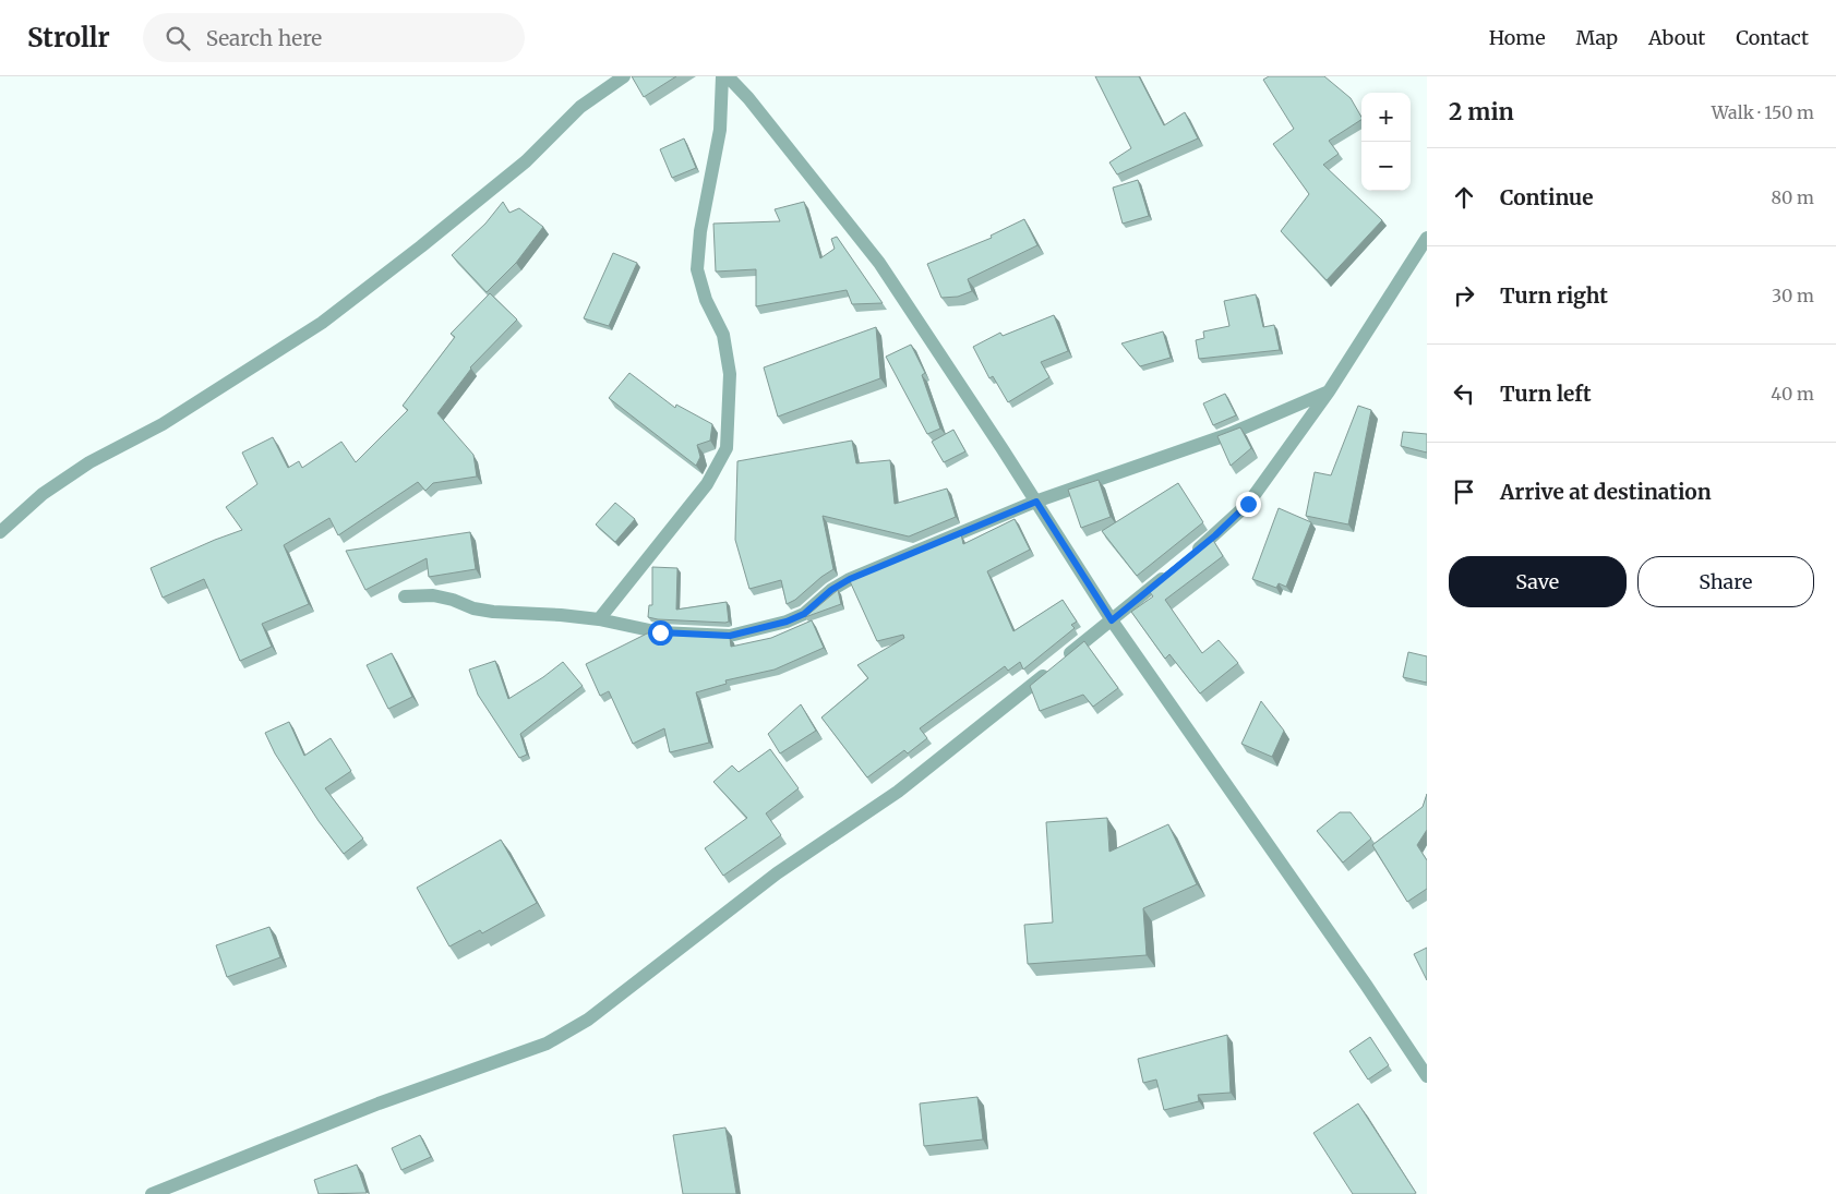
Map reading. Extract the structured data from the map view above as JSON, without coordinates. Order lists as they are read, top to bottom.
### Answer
{
  "page": {
    "header": "Strollr",
    "search": "Search here",
    "nav": [
      "Home",
      "Map",
      "About",
      "Contact"
    ],
    "heading": ["2 min", "Walk · 150 m"],
    "map_buttons": ["+", "−"],
    "list": [
      ["Continue", "80 m"],
      ["Turn right", "30 m"],
      ["Turn left", "40 m"],
      "Arrive at destination"
    ],
    "buttons": ["Save", "Share"]
  }
}
